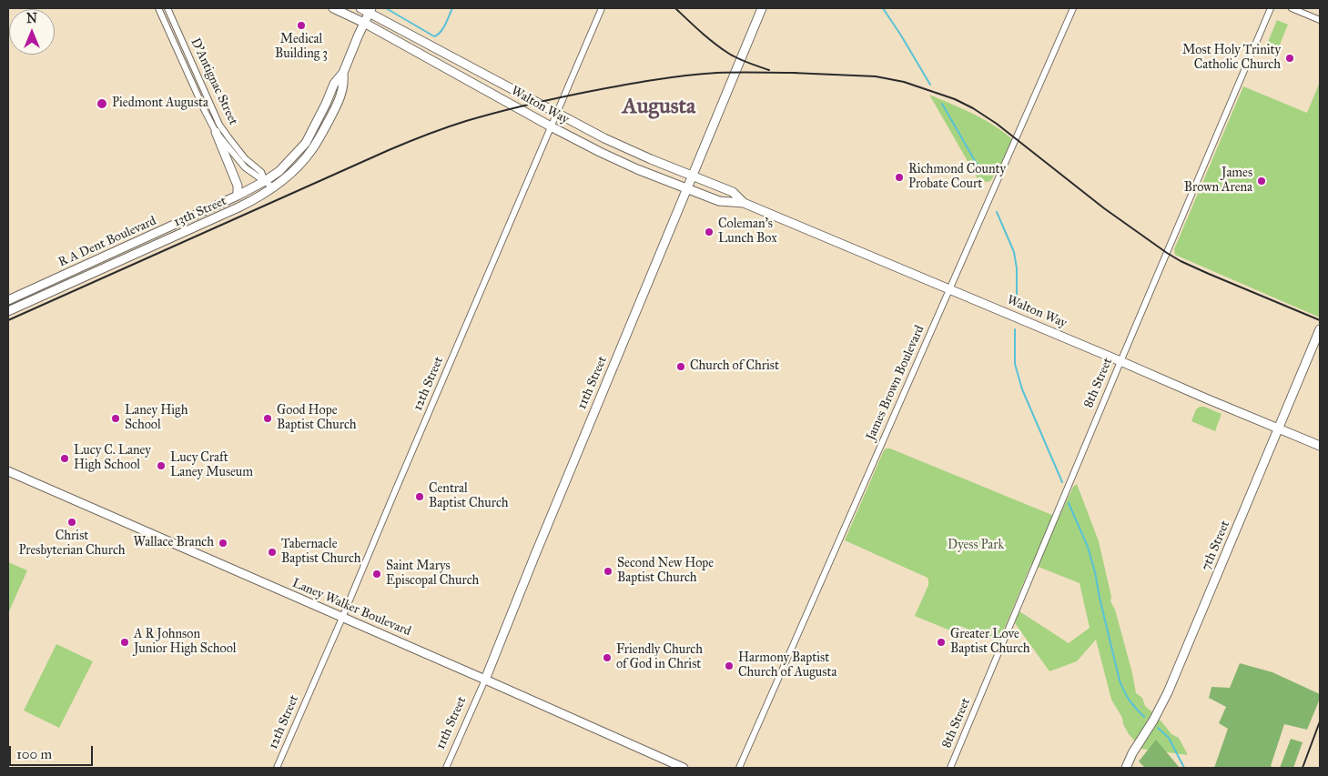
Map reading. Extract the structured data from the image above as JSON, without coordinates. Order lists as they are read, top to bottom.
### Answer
{
  "streets": {
    "main road": [
      "Walton Way",
      "13th Street",
      "R A Dent Boulevard",
      "11th Street",
      "7th Street",
      "Laney Walker Boulevard"
    ],
    "street": [
      "D'Antignac Street",
      "James Brown Boulevard",
      "8th Street",
      "12th Street"
    ]
  },
  "crossings": [
    ["D'Antignac Street", "13th Street"],
    ["D'Antignac Street", "R A Dent Boulevard"],
    ["Walton Way", "13th Street"],
    ["Walton Way", "11th Street"],
    ["Walton Way", "James Brown Boulevard"],
    ["Walton Way", "8th Street"],
    ["Walton Way", "12th Street"],
    ["Walton Way", "7th Street"],
    ["13th Street", "R A Dent Boulevard"],
    ["11th Street", "Laney Walker Boulevard"],
    ["12th Street", "Laney Walker Boulevard"]
  ],
  "districts": ["Augusta"],
  "parks": ["Dyess Park"],
  "places": [
    "Medical Building 3",
    "Most Holy Trinity Catholic Church",
    "Piedmont Augusta",
    "Richmond County Probate Court",
    "James Brown Arena",
    "Coleman's Lunch Box",
    "Church of Christ",
    "Laney High School",
    "Good Hope Baptist Church",
    "Lucy C. Laney High School",
    "Lucy Craft Laney Museum",
    "Central Baptist Church",
    "Christ Presbyterian Church",
    "Wallace Branch",
    "Tabernacle Baptist Church",
    "Second New Hope Baptist Church",
    "Saint Marys Episcopal Church",
    "A R Johnson Junior High School",
    "Greater Love Baptist Church",
    "Friendly Church of God in Christ",
    "Harmony Baptist Church of Augusta"
  ],
  "scale_bar": "100 m",
  "north": "top"
}
